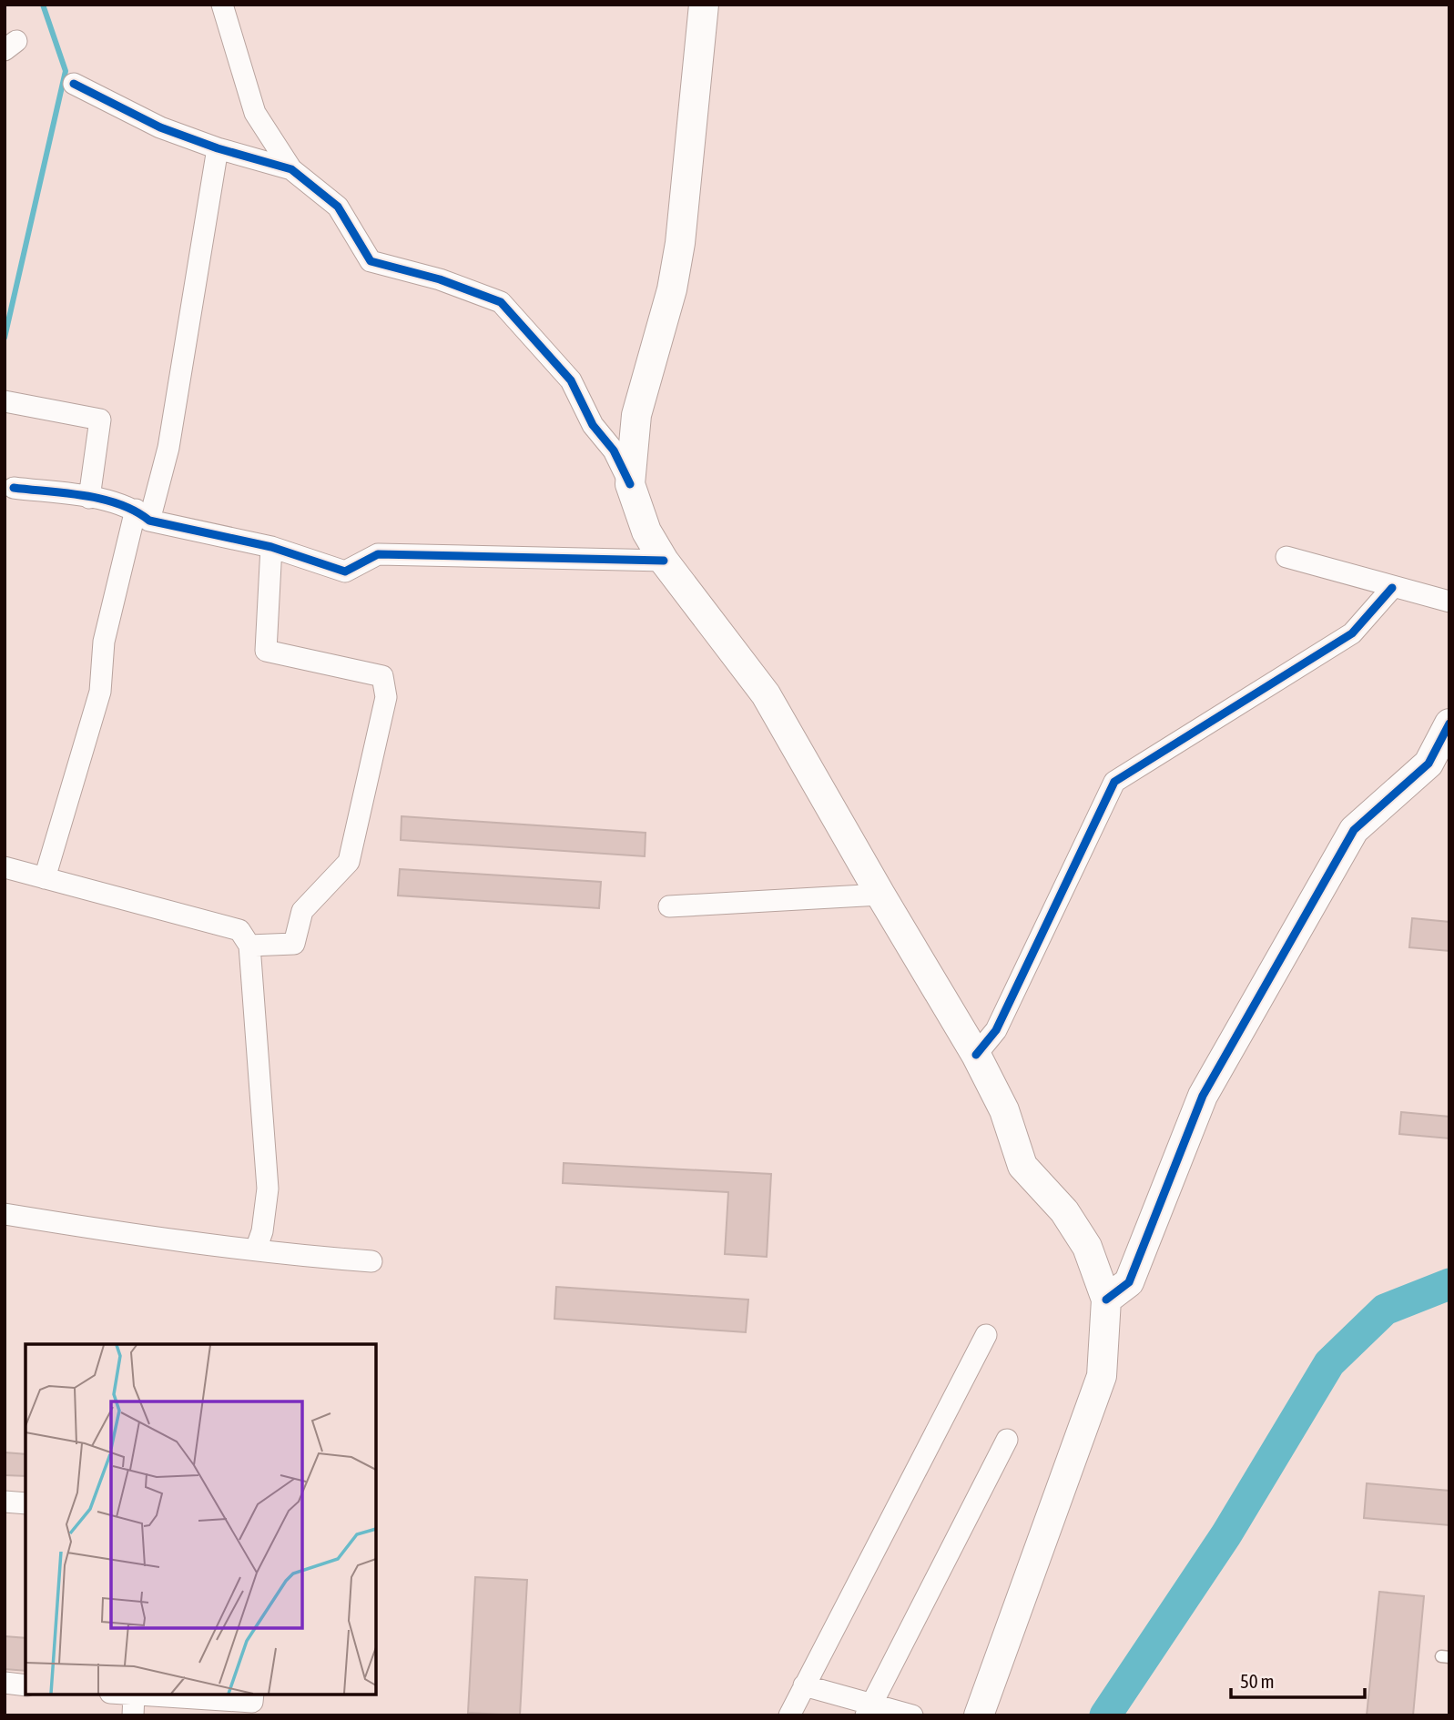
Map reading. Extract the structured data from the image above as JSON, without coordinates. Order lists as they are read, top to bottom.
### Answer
{
  "scale_bar": "50 m"
}
